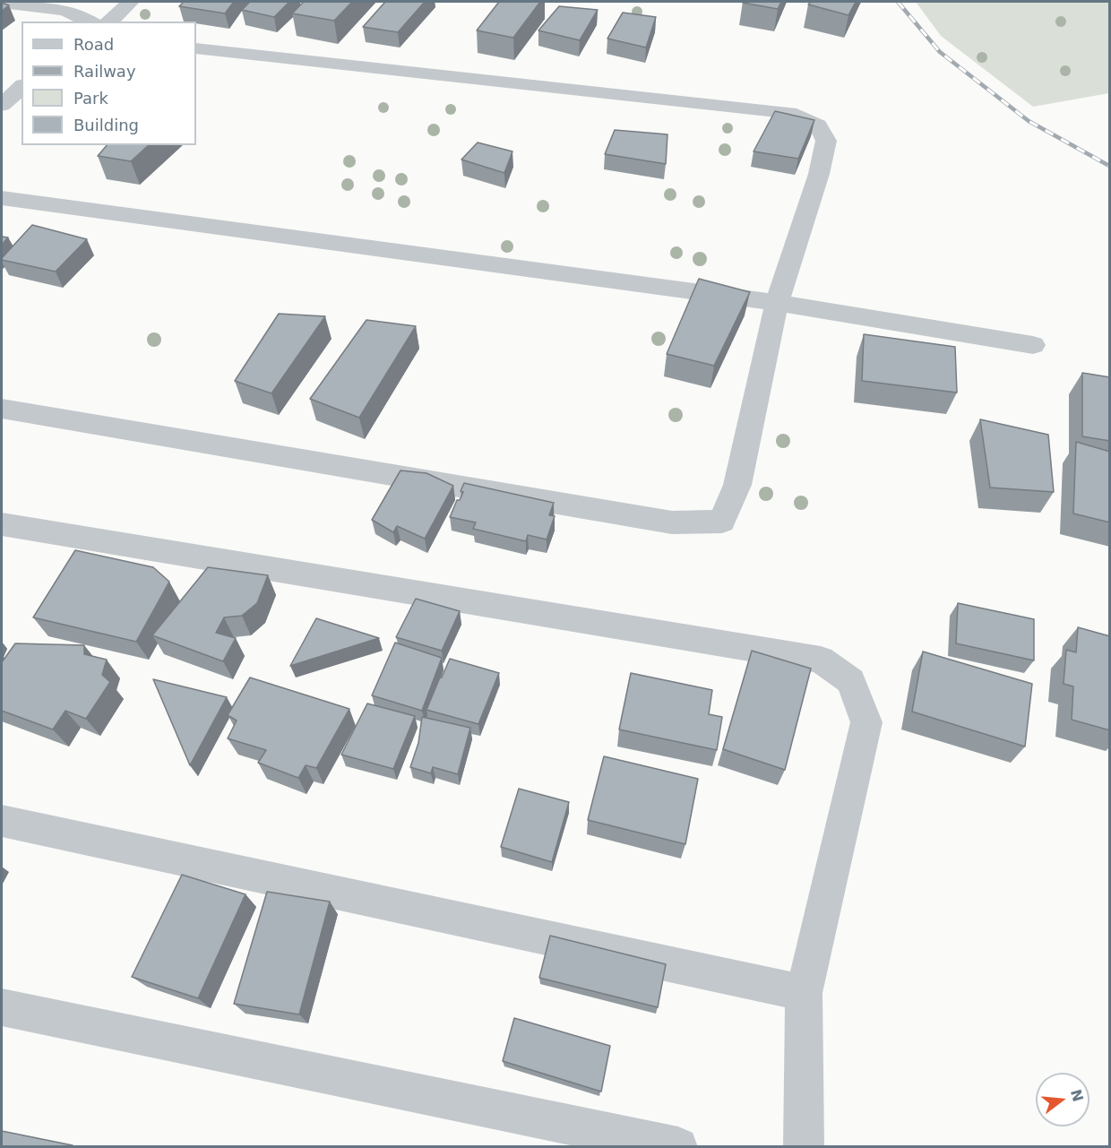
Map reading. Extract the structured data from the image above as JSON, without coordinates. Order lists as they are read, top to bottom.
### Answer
{
  "legend": [
    "Road",
    "Railway",
    "Park",
    "Building"
  ],
  "north": "right"
}
